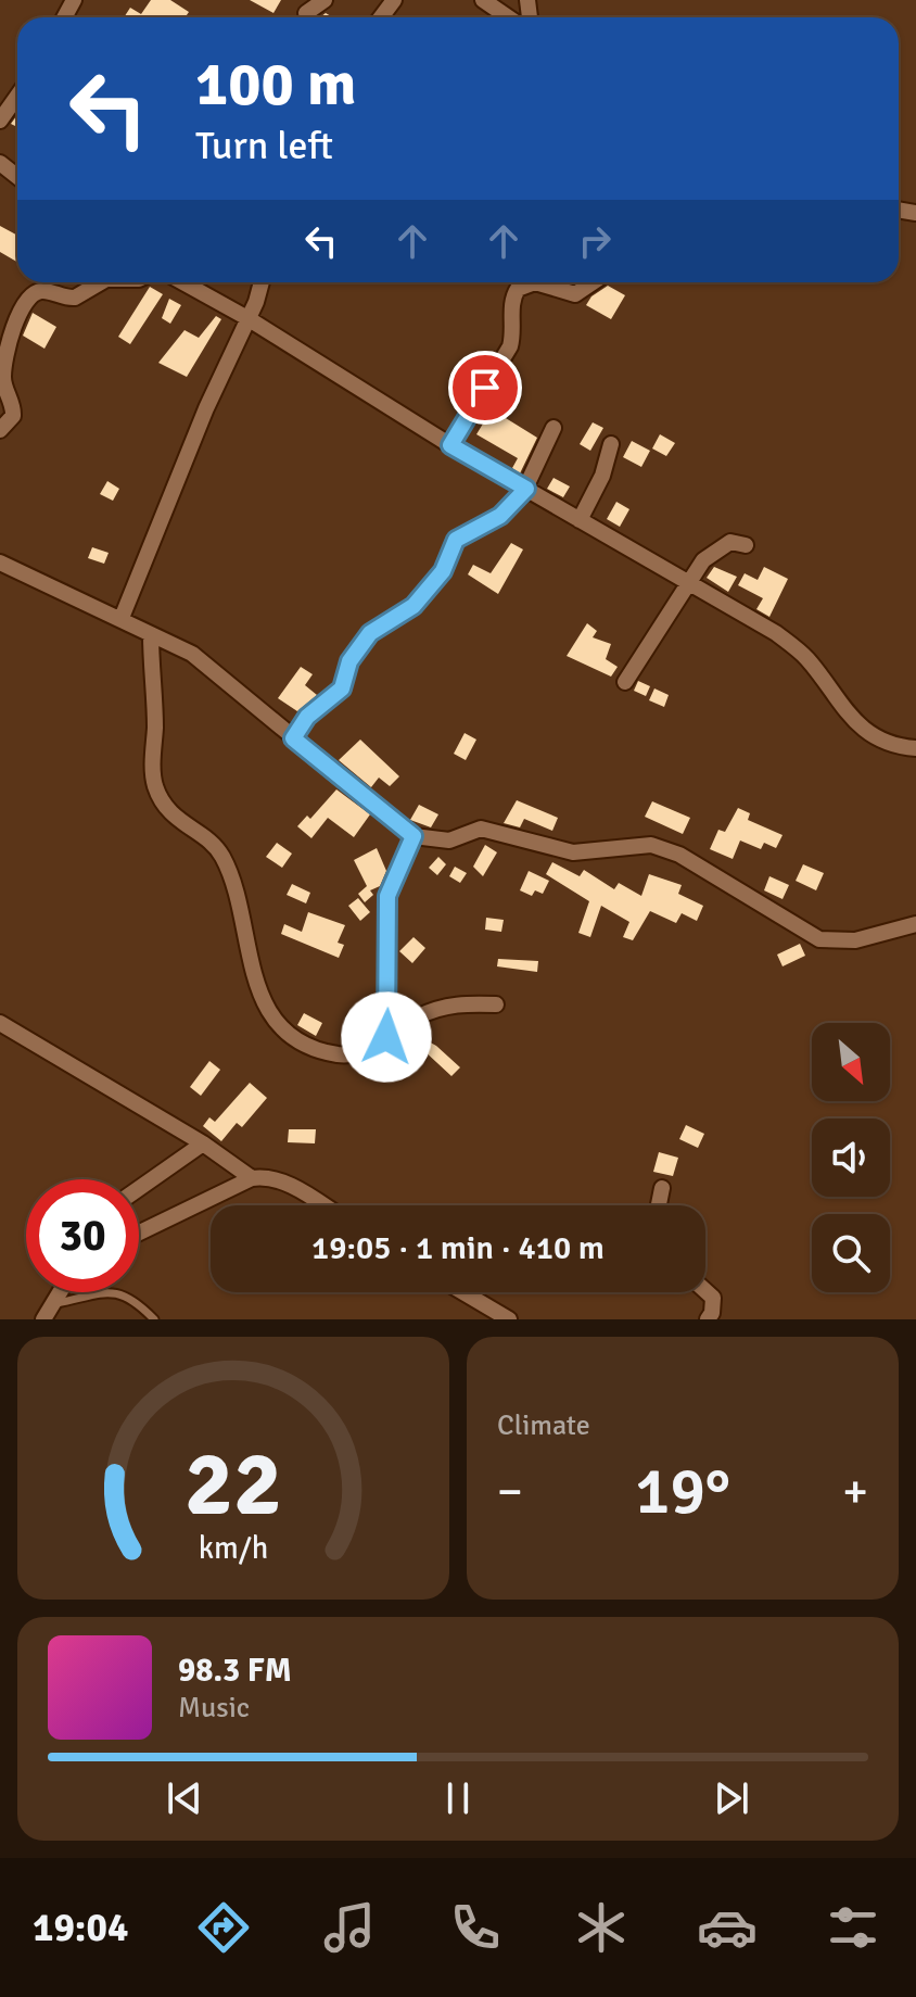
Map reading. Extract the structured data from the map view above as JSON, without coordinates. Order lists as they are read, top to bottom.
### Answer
{
  "north": "bottom right",
  "page": {
    "turn": ["100 m", "Turn left"],
    "limit": "30",
    "trip": "19:05 · 1 min · 410 m",
    "tile": "Climate",
    "heat": ["−", "19°", "+"],
    "song": ["98.3 FM", "Music"],
    "tabs": "19:04",
    "gauge": ["22", "km/h"]
  }
}
